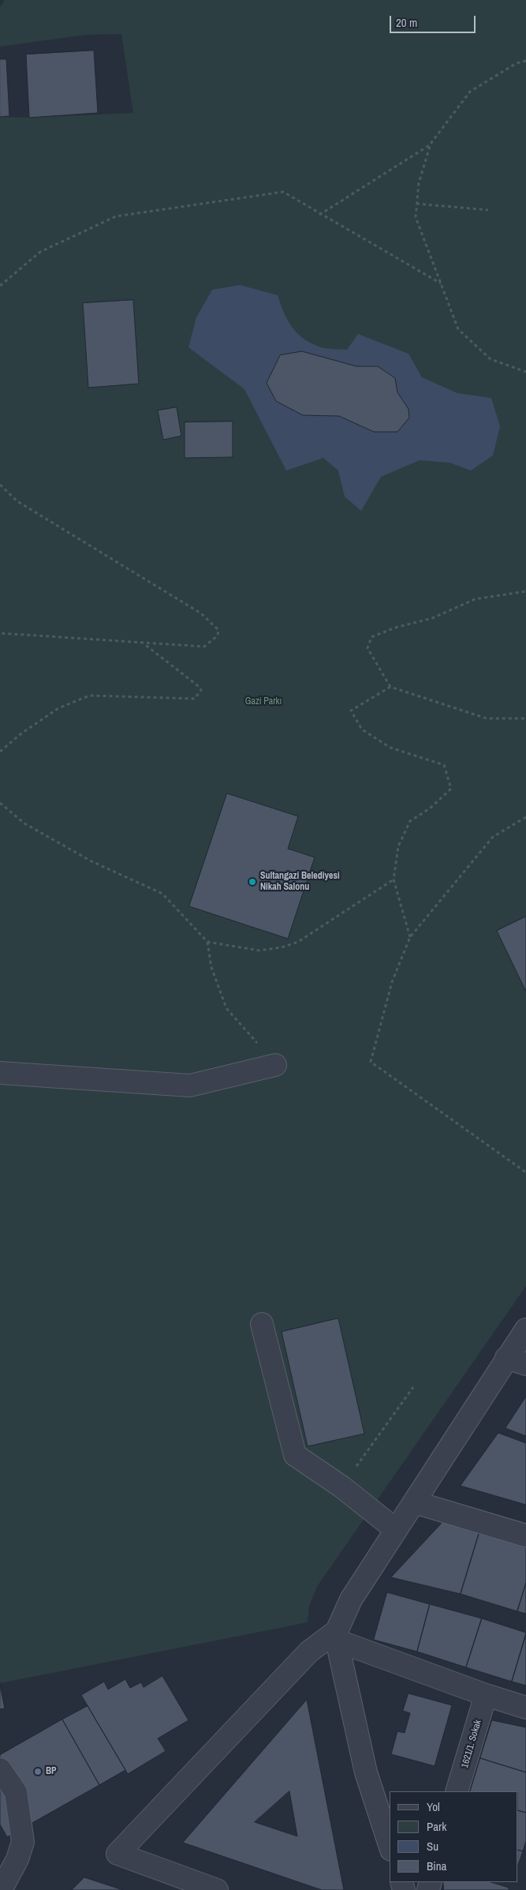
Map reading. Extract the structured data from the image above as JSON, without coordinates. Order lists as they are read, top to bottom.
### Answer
{
  "streets": {
    "street": ["1621/1. Sokak"]
  },
  "parks": ["Gazi Parkı"],
  "places": ["Sultangazi Belediyesi Nikah Salonu", "BP"],
  "legend": [
    "Yol",
    "Park",
    "Su",
    "Bina"
  ],
  "scale_bar": "20 m"
}
